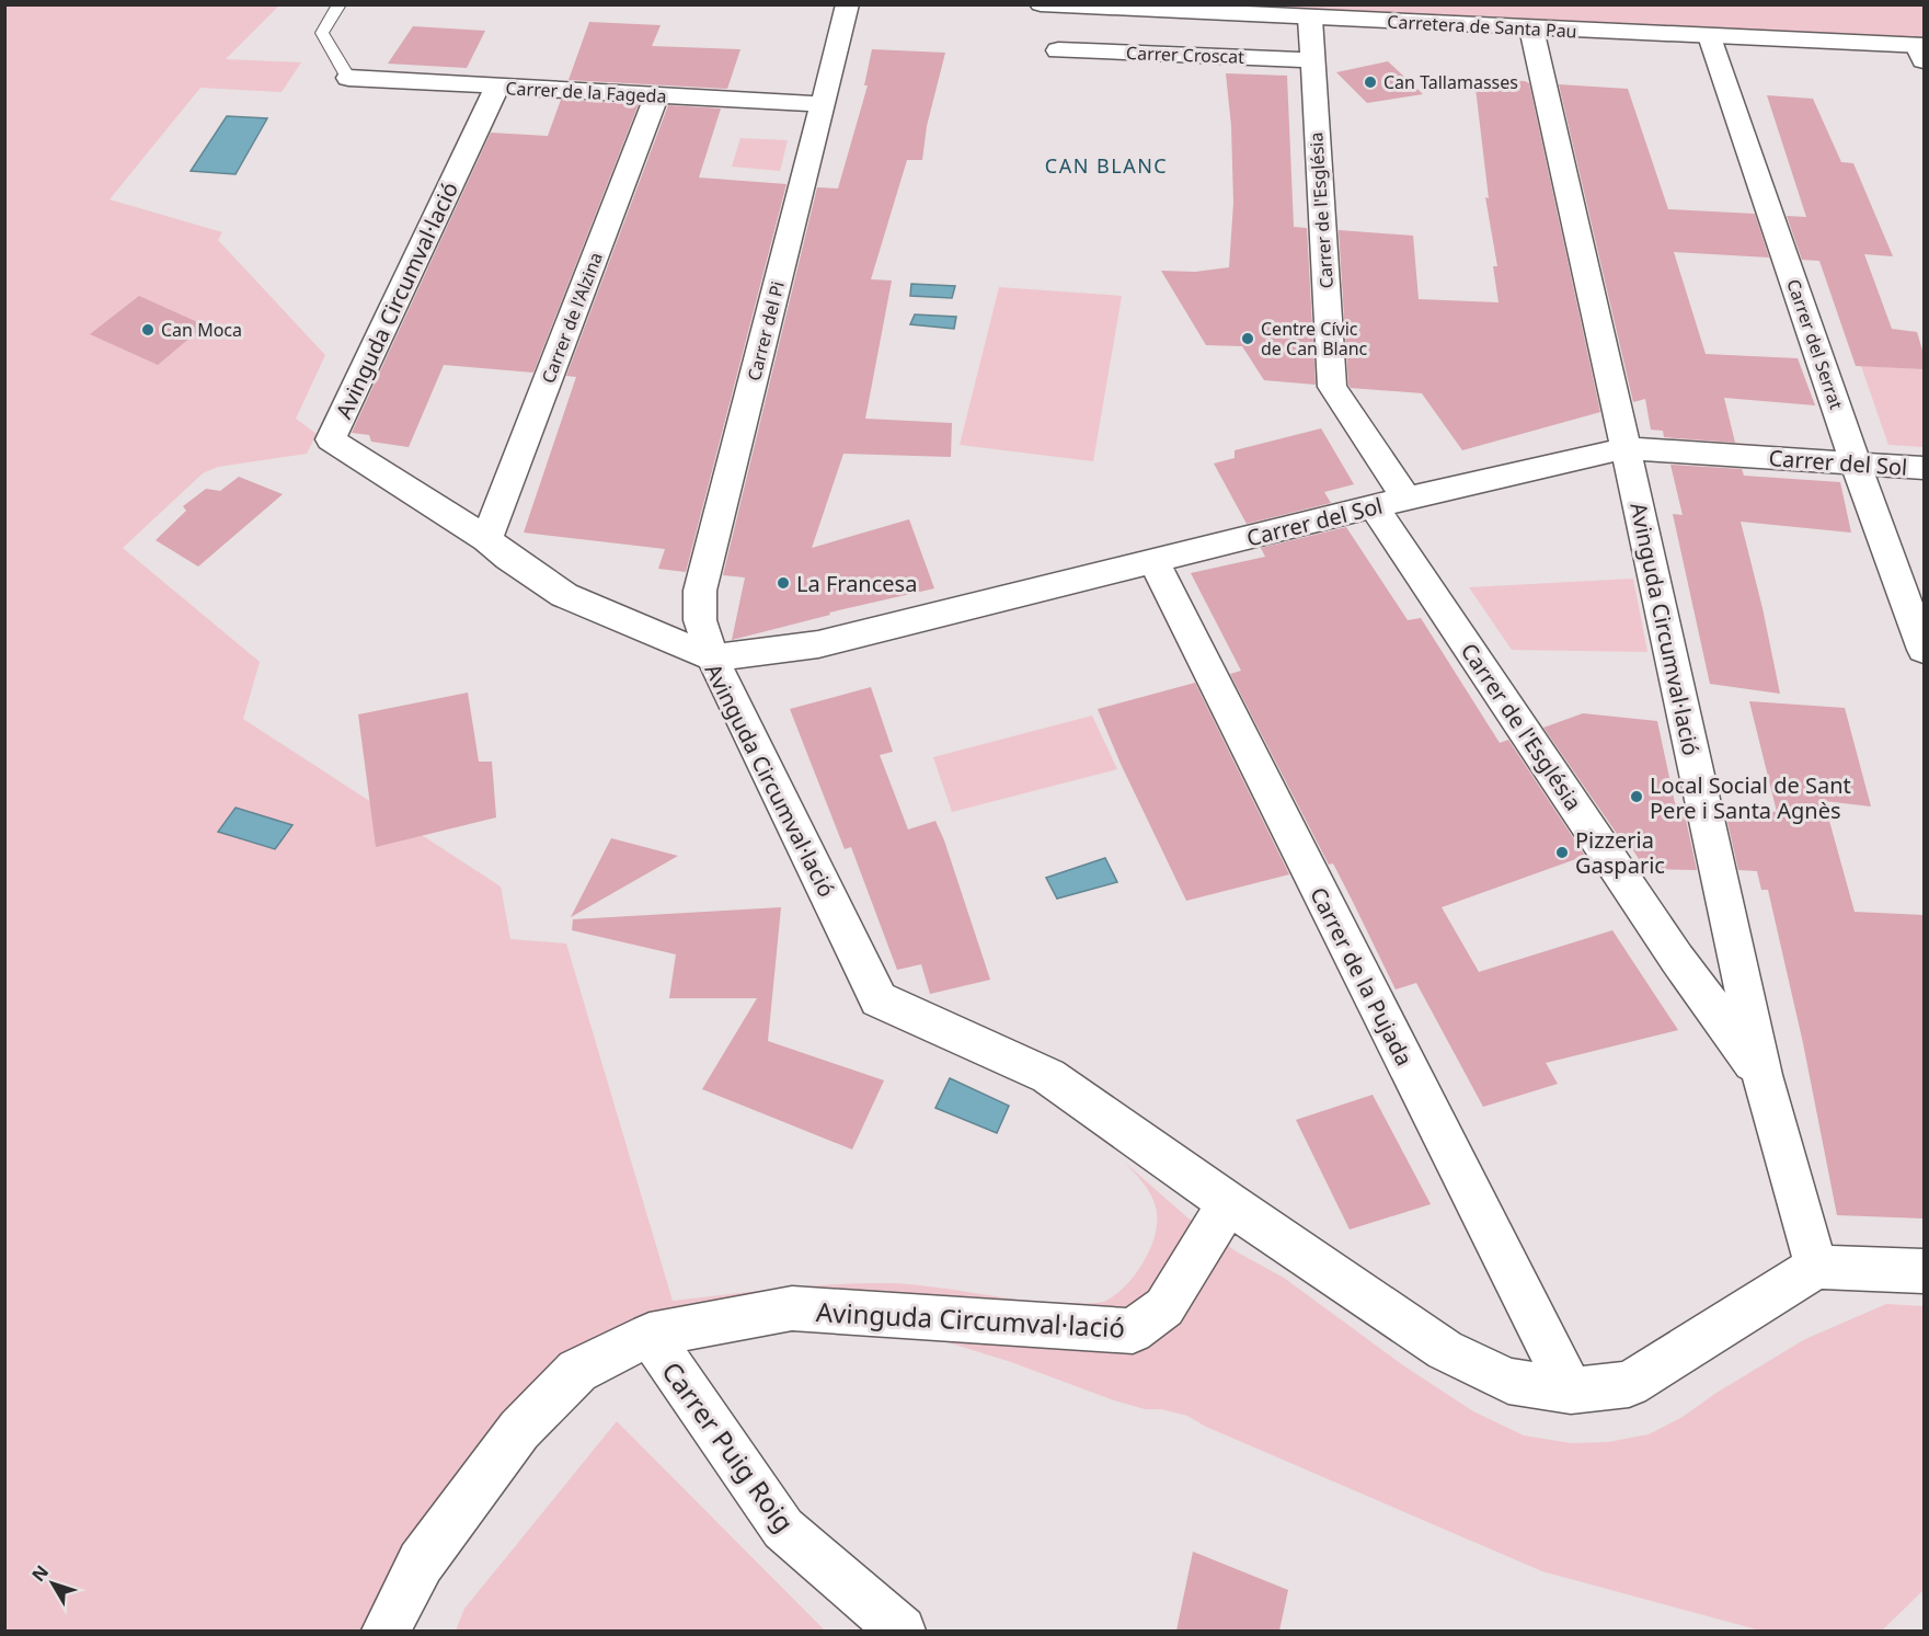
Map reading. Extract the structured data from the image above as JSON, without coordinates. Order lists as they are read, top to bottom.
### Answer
{
  "streets": {
    "street": [
      "Carretera de Santa Pau",
      "Carrer Croscat",
      "Carrer de la Fageda",
      "Carrer de l'Església",
      "Avinguda Circumval·lació",
      "Carrer de l'Alzina",
      "Carrer del Pi",
      "Carrer del Serrat",
      "Carrer del Sol",
      "Carrer de la Pujada",
      "Carrer Puig Roig"
    ]
  },
  "crossings": [
    ["Carretera de Santa Pau", "Carrer de l'Església"],
    ["Carretera de Santa Pau", "Avinguda Circumval·lació"],
    ["Carretera de Santa Pau", "Carrer del Serrat"],
    ["Carrer Croscat", "Carrer de l'Església"],
    ["Carrer de la Fageda", "Avinguda Circumval·lació"],
    ["Carrer de la Fageda", "Carrer de l'Alzina"],
    ["Carrer de la Fageda", "Carrer del Pi"],
    ["Carrer de l'Església", "Avinguda Circumval·lació"],
    ["Carrer de l'Església", "Carrer del Sol"],
    ["Avinguda Circumval·lació", "Carrer de l'Alzina"],
    ["Avinguda Circumval·lació", "Carrer del Pi"],
    ["Avinguda Circumval·lació", "Carrer del Sol"],
    ["Avinguda Circumval·lació", "Carrer de la Pujada"],
    ["Avinguda Circumval·lació", "Carrer Puig Roig"],
    ["Carrer del Pi", "Carrer del Sol"],
    ["Carrer del Serrat", "Carrer del Sol"],
    ["Carrer del Sol", "Carrer de la Pujada"]
  ],
  "districts": ["CAN BLANC"],
  "places": [
    "Can Tallamasses",
    "Can Moca",
    "Centre Cívic de Can Blanc",
    "La Francesa",
    "Local Social de Sant Pere i Santa Agnès",
    "Pizzeria Gasparic"
  ],
  "north": "top left"
}
